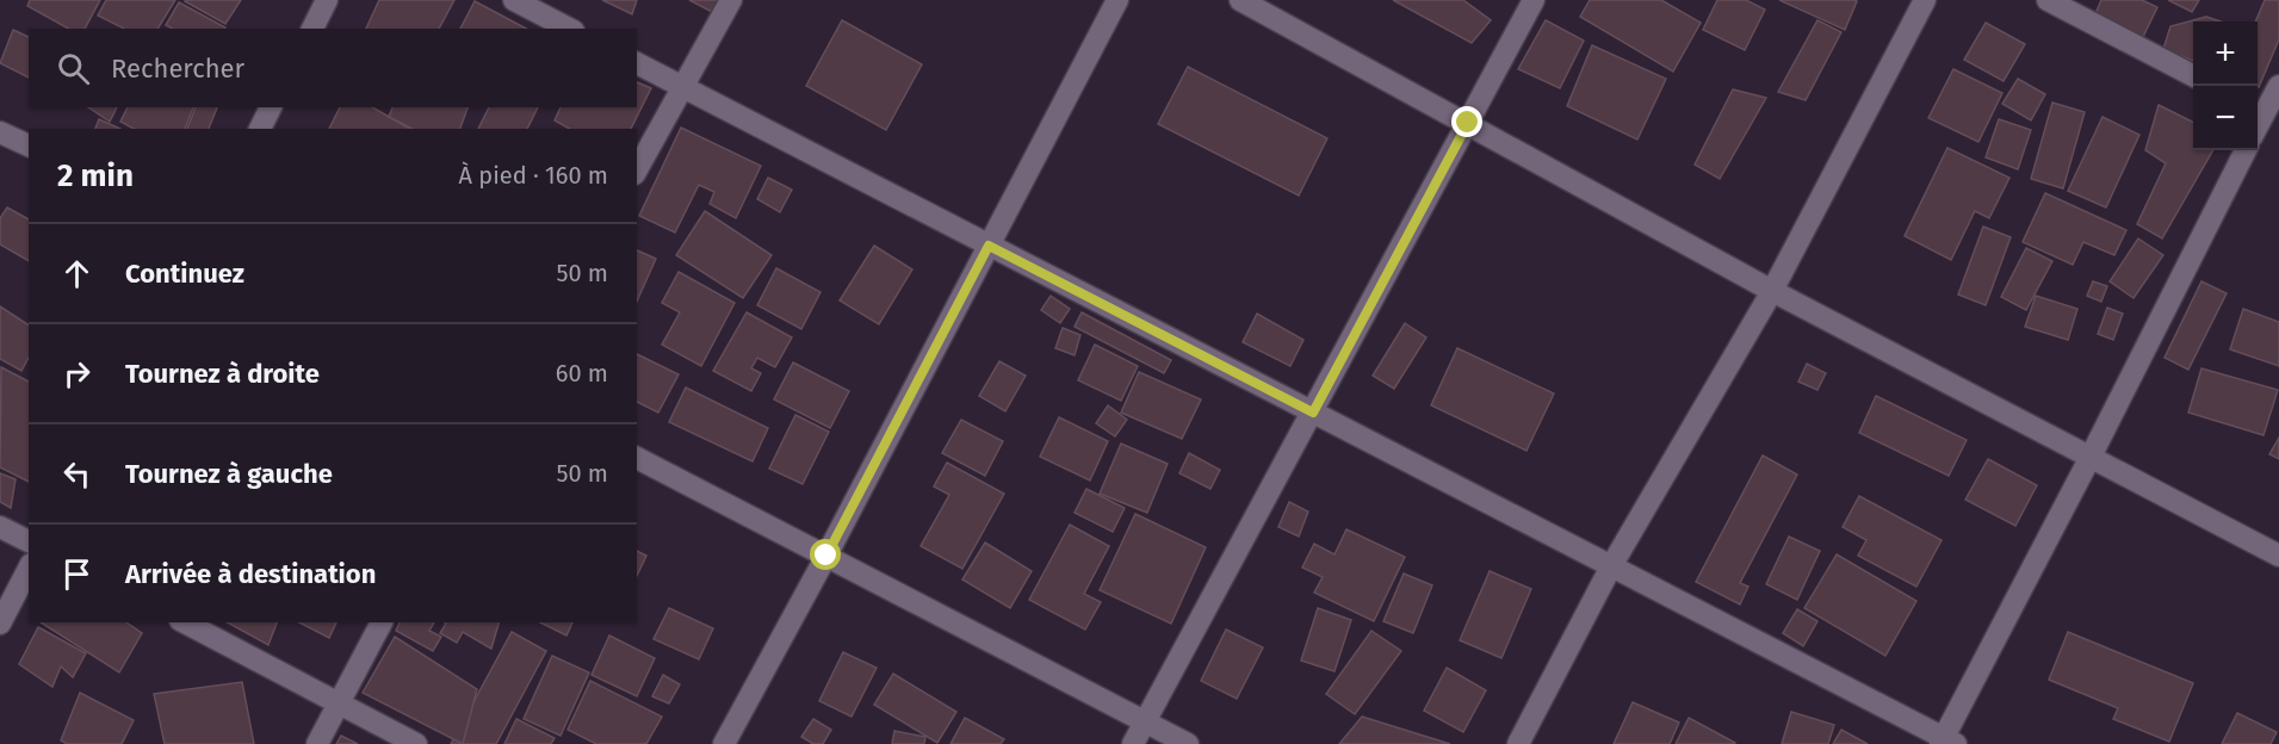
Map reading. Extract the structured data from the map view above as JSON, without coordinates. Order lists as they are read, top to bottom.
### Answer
{
  "page": {
    "map_buttons": ["+", "−"],
    "search": "Rechercher",
    "heading": ["2 min", "À pied · 160 m"],
    "list": [
      ["Continuez", "50 m"],
      ["Tournez à droite", "60 m"],
      ["Tournez à gauche", "50 m"],
      "Arrivée à destination"
    ]
  }
}
